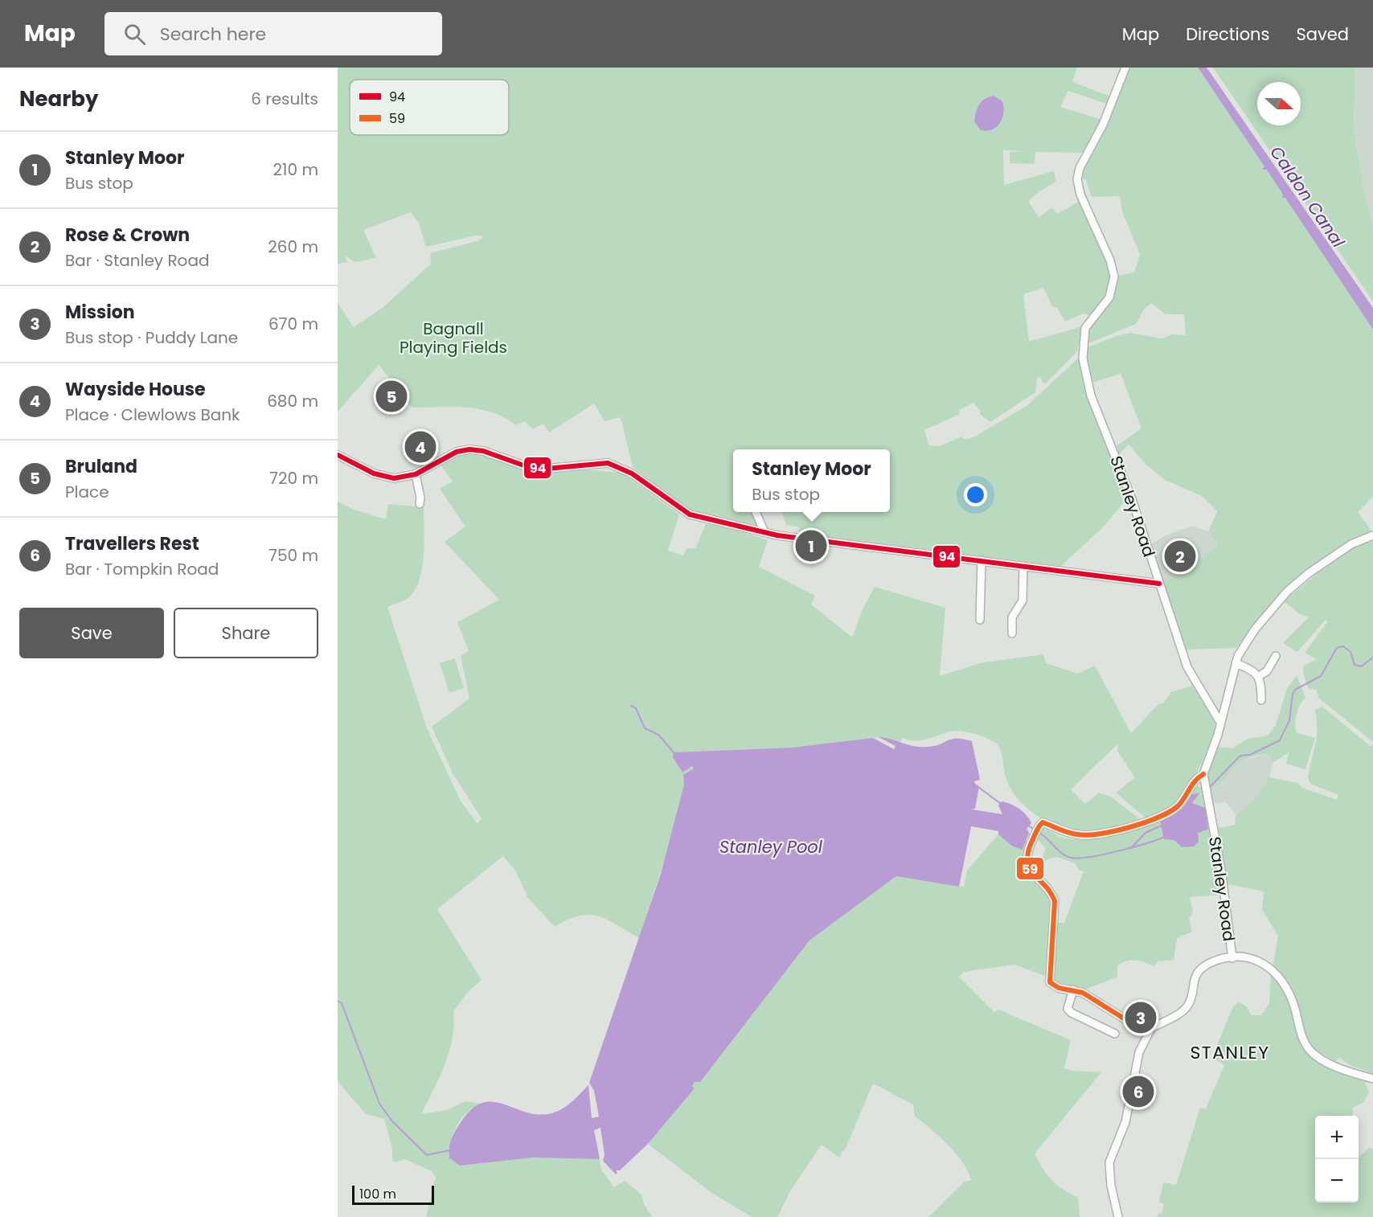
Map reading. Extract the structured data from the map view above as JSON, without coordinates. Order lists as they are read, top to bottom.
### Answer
{
  "streets": {
    "street": ["Stanley Road"]
  },
  "districts": ["STANLEY"],
  "water": ["Caldon Canal", "Stanley Pool"],
  "parks": ["Bagnall Playing Fields"],
  "lines": ["transit line 94", "transit line 59"],
  "legend": ["94", "59"],
  "scale_bar": "100 m",
  "north": "right",
  "page": {
    "header": "Map",
    "search": "Search here",
    "nav": ["Map", "Directions", "Saved"],
    "heading": ["Nearby", "6 results"],
    "list": [
      {
        "mark": "1",
        "name": "Stanley Moor",
        "note": "Bus stop",
        "value": "210 m"
      },
      {
        "mark": "2",
        "name": "Rose & Crown",
        "note": "Bar · Stanley Road",
        "value": "260 m"
      },
      {
        "mark": "3",
        "name": "Mission",
        "note": "Bus stop · Puddy Lane",
        "value": "670 m"
      },
      {
        "mark": "4",
        "name": "Wayside House",
        "note": "Place · Clewlows Bank",
        "value": "680 m"
      },
      {
        "mark": "5",
        "name": "Bruland",
        "note": "Place",
        "value": "720 m"
      },
      {
        "mark": "6",
        "name": "Travellers Rest",
        "note": "Bar · Tompkin Road",
        "value": "750 m"
      }
    ],
    "pins": [
      "5",
      "4",
      "1",
      "2",
      "3",
      "6"
    ],
    "popup": ["Stanley Moor", "Bus stop"],
    "buttons": ["Save", "Share"],
    "map_buttons": ["+", "−"],
    "scale": "100 m"
  }
}
